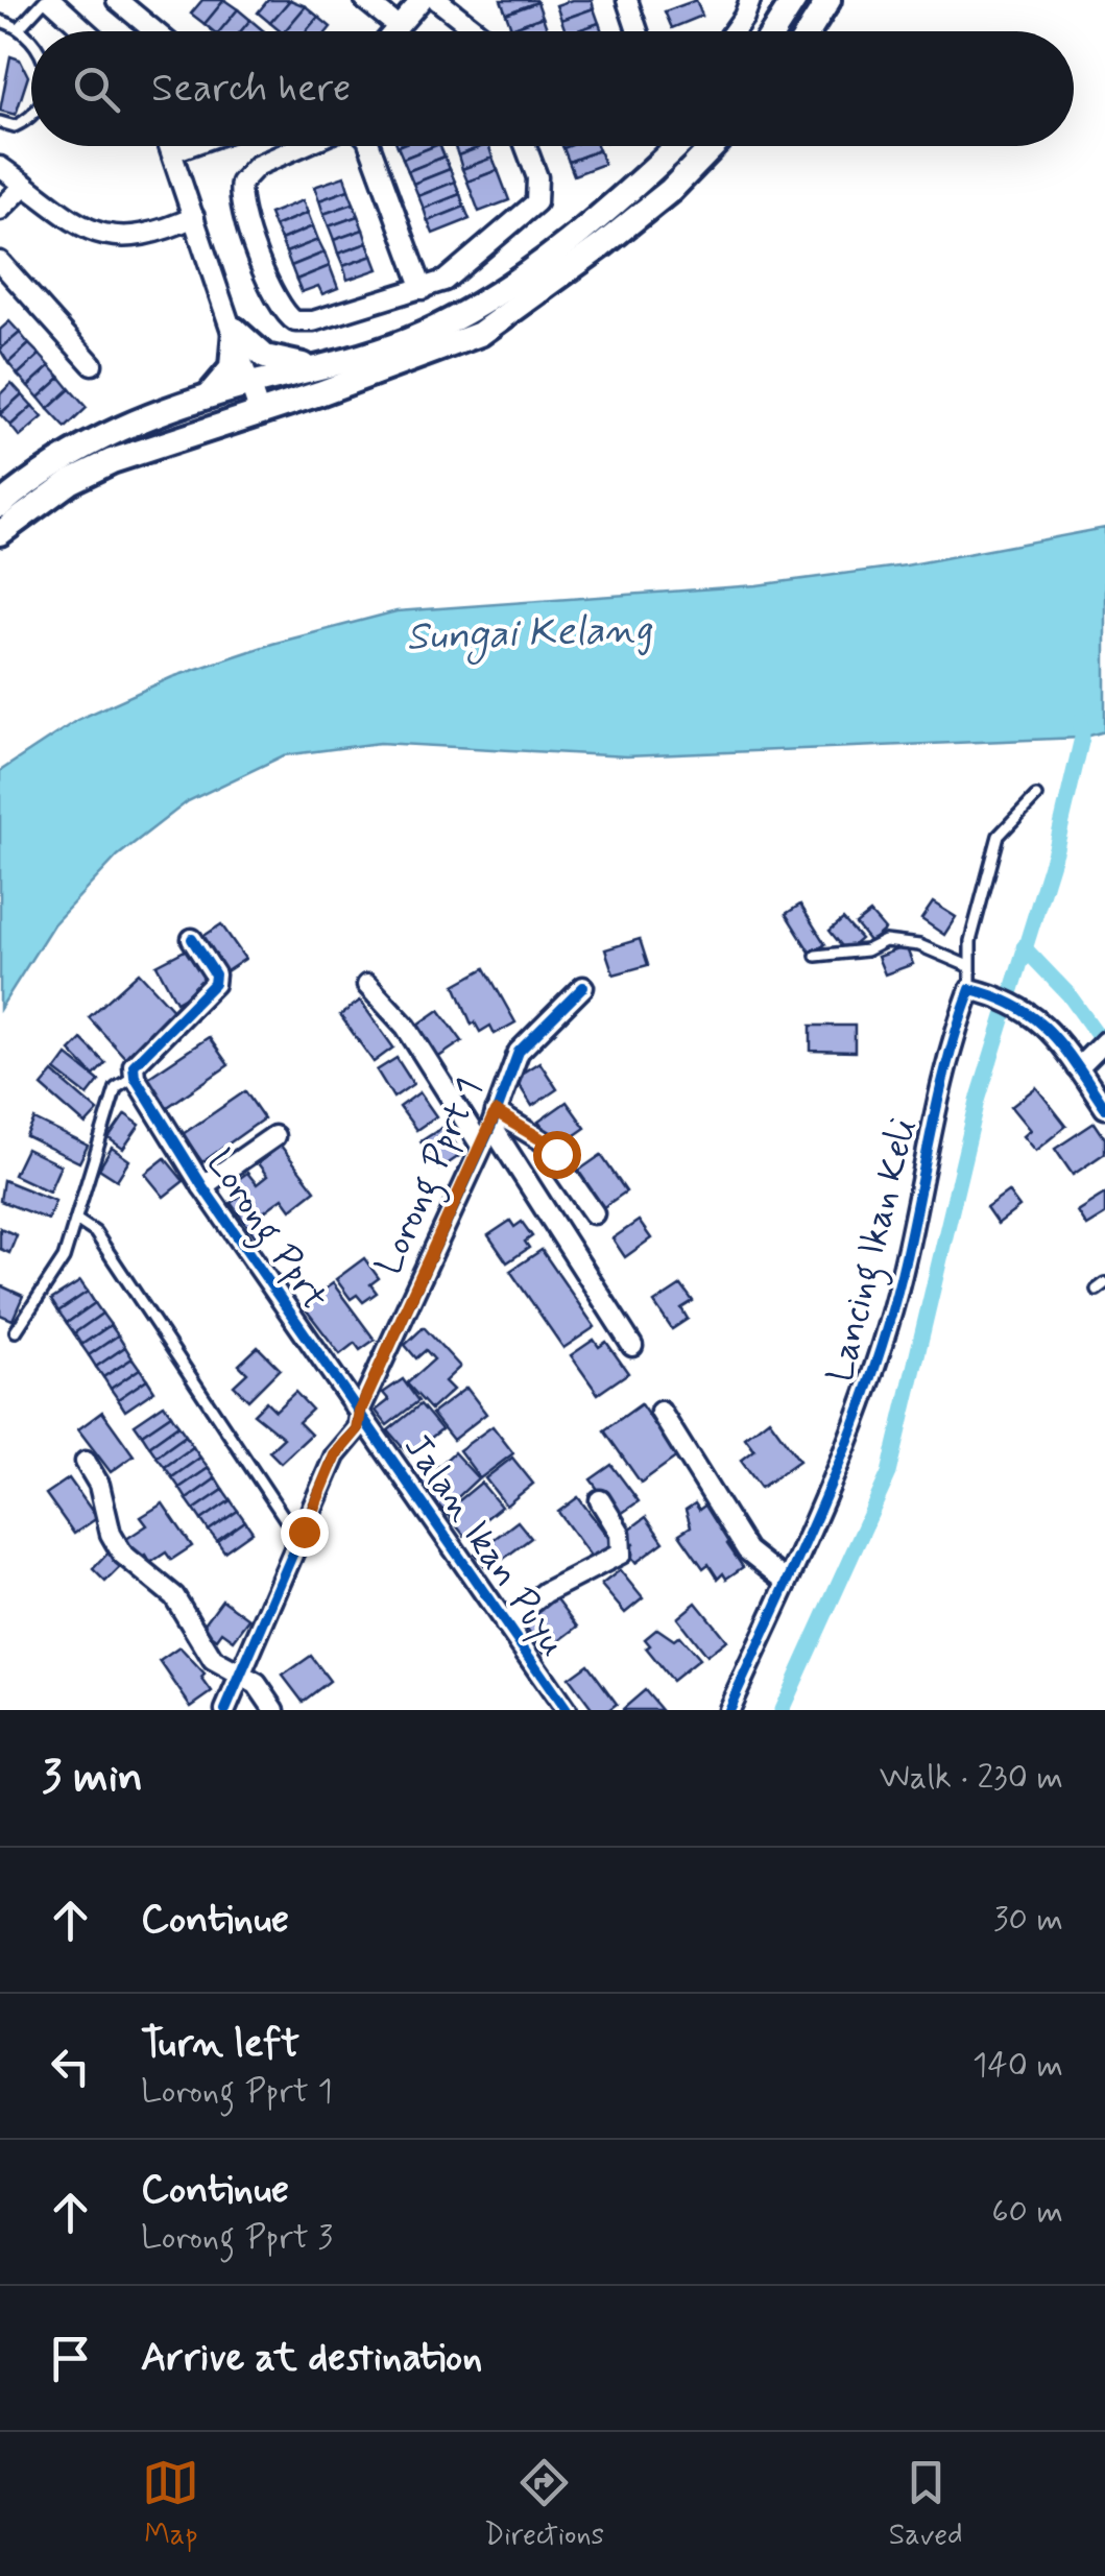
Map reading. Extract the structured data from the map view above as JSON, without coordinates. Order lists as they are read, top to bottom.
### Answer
{
  "streets": {
    "street": [
      "Lorong Pprt 1",
      "Lorong Pprt",
      "Lancing Ikan Keli",
      "Jalan Ikan Puyu"
    ]
  },
  "crossings": [
    ["Lorong Pprt 1", "Lorong Pprt"],
    ["Lorong Pprt 1", "Jalan Ikan Puyu"],
    ["Lorong Pprt", "Jalan Ikan Puyu"]
  ],
  "water": ["Sungai Kelang"],
  "page": {
    "search": "Search here",
    "heading": ["3 min", "Walk · 230 m"],
    "list": [
      ["Continue", "30 m"],
      ["Turn left", "Lorong Pprt 1", "140 m"],
      ["Continue", "Lorong Pprt 3", "60 m"],
      "Arrive at destination"
    ],
    "nav": ["Map", "Directions", "Saved"]
  }
}
